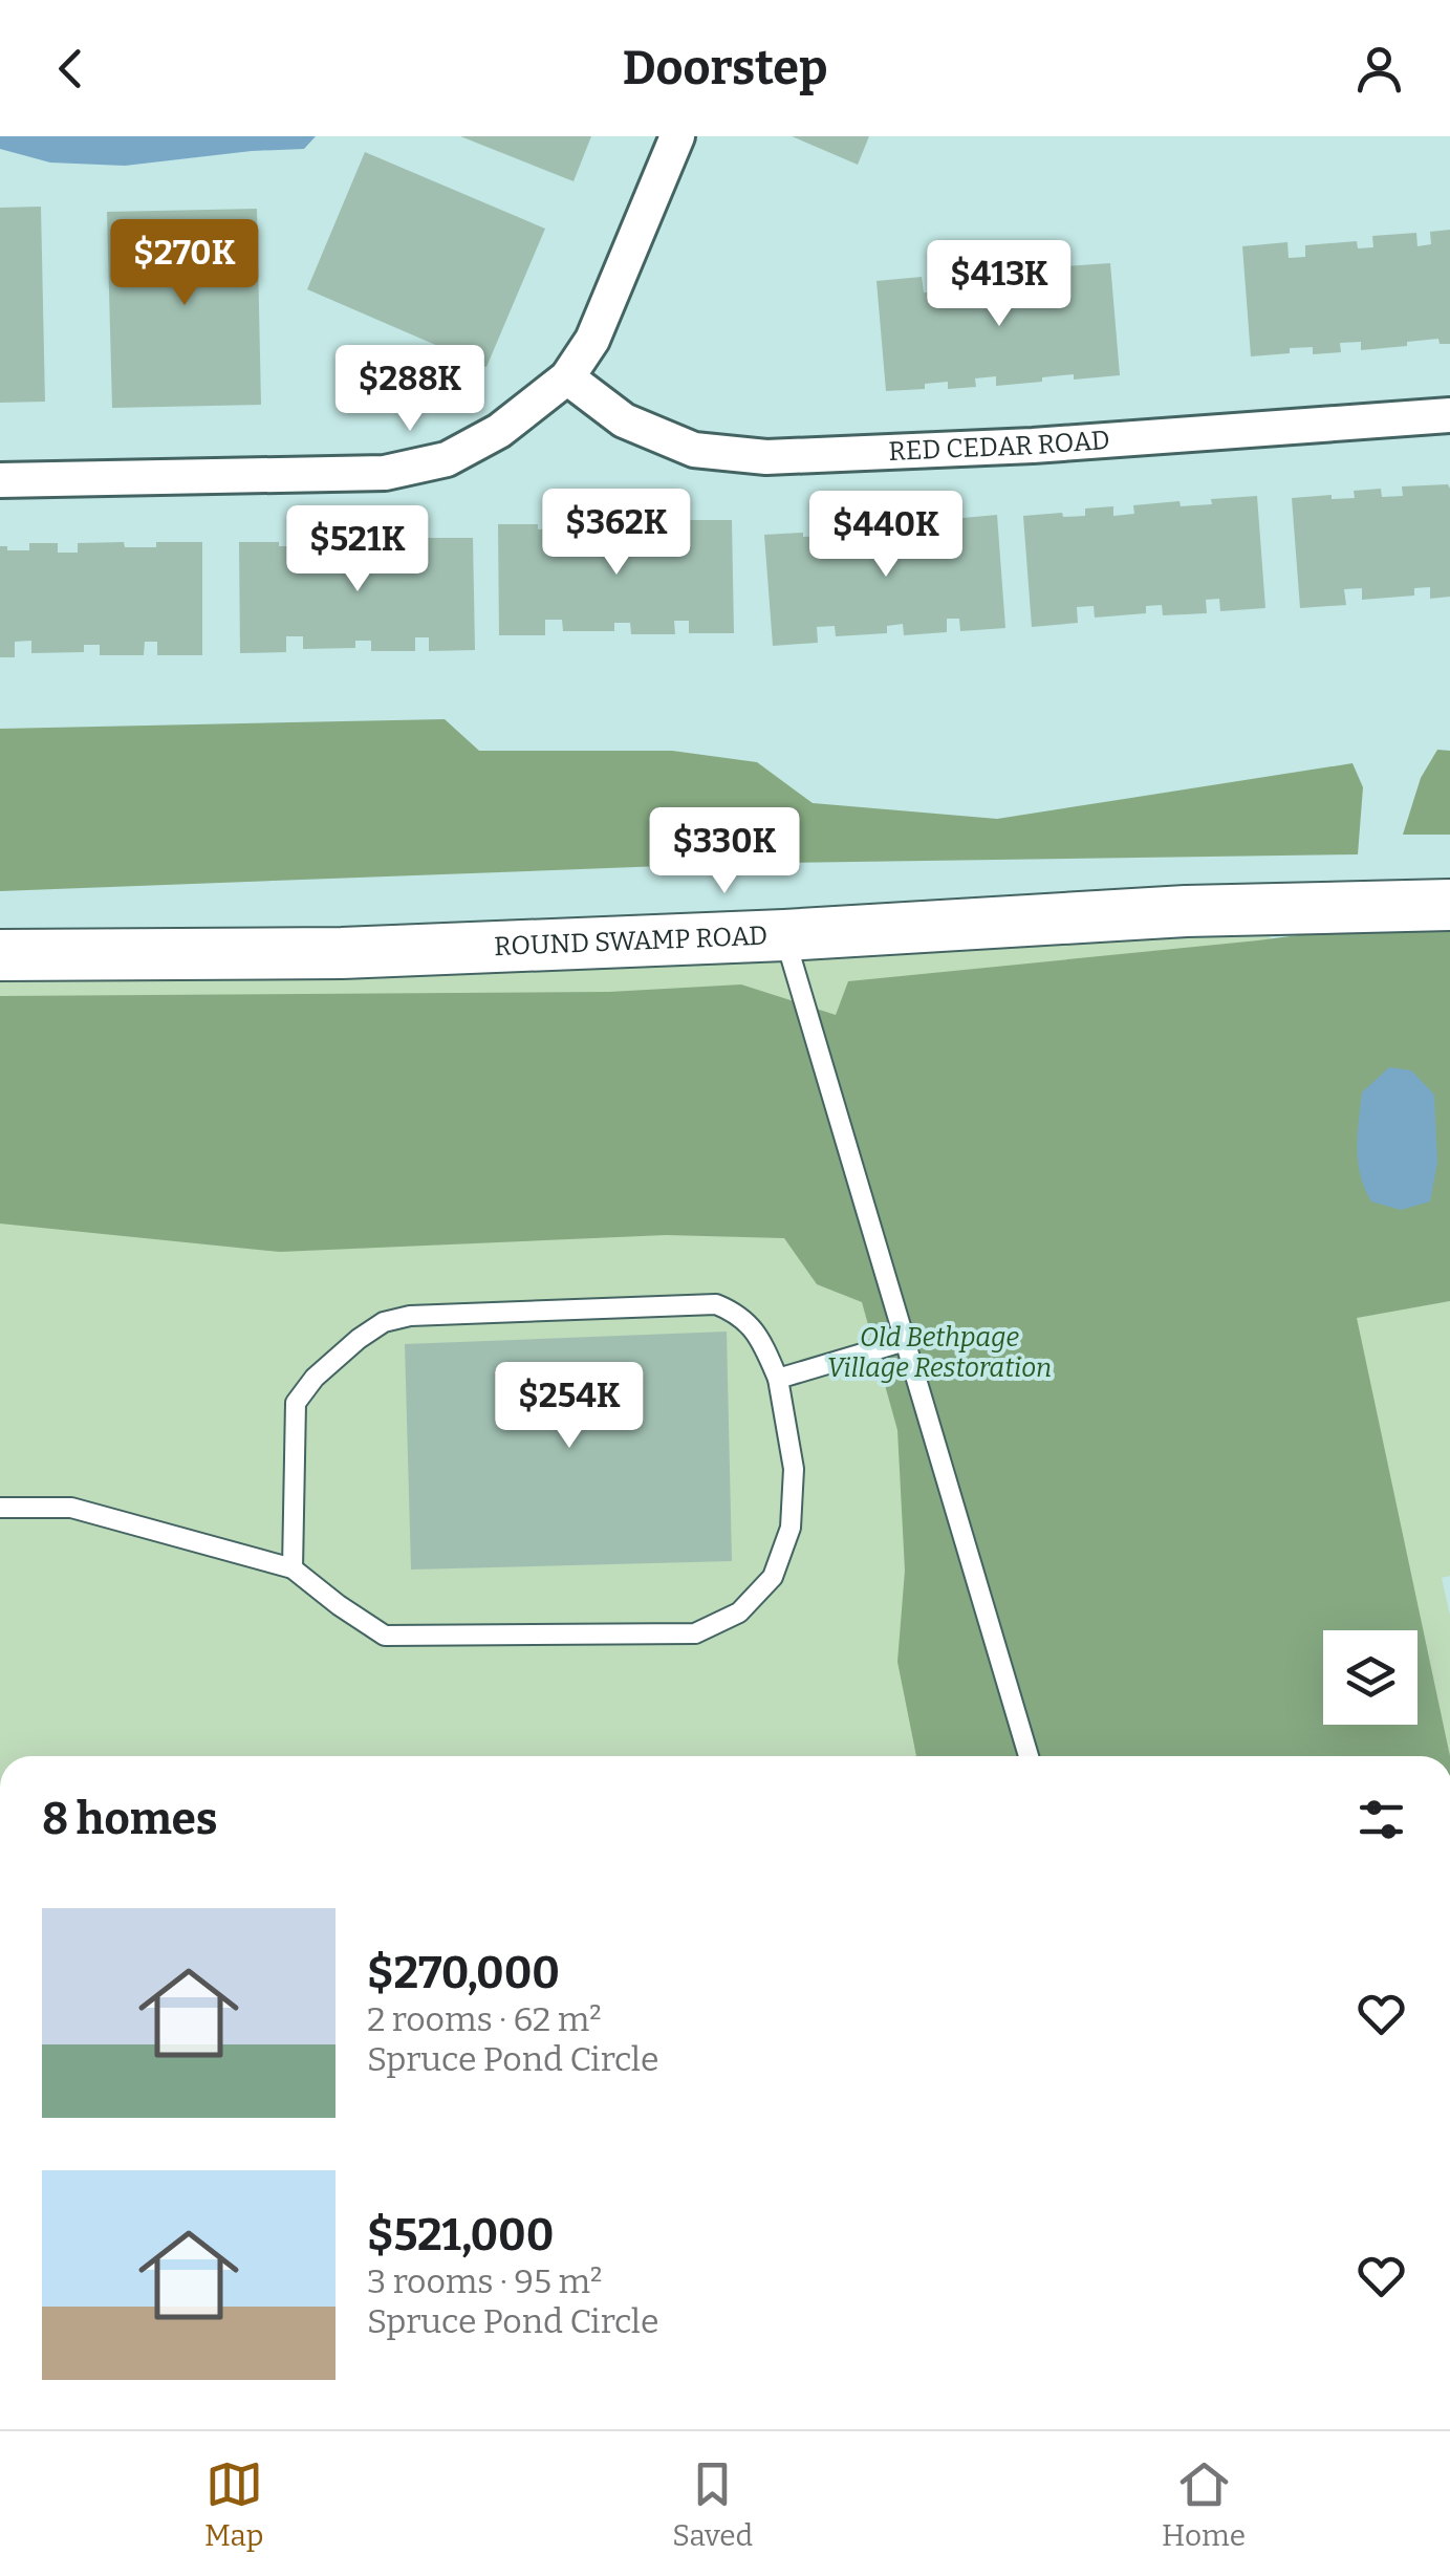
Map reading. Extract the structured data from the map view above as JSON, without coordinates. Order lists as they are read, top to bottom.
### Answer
{
  "streets": {
    "main road": ["ROUND SWAMP ROAD"],
    "street": ["RED CEDAR ROAD"]
  },
  "parks": ["Old Bethpage Village Restoration"],
  "page": {
    "header": "Doorstep",
    "price": [
      "$270K",
      "$413K",
      "$288K",
      "$362K",
      "$440K",
      "$521K",
      "$330K",
      "$254K"
    ],
    "heading": "8 homes",
    "list": [
      {
        "name": "$270,000",
        "note": "2 rooms · 62 m² · Spruce Pond Circle"
      },
      {
        "name": "$521,000",
        "note": "3 rooms · 95 m² · Spruce Pond Circle"
      }
    ],
    "tabs": ["Map", "Saved", "Home"]
  }
}
